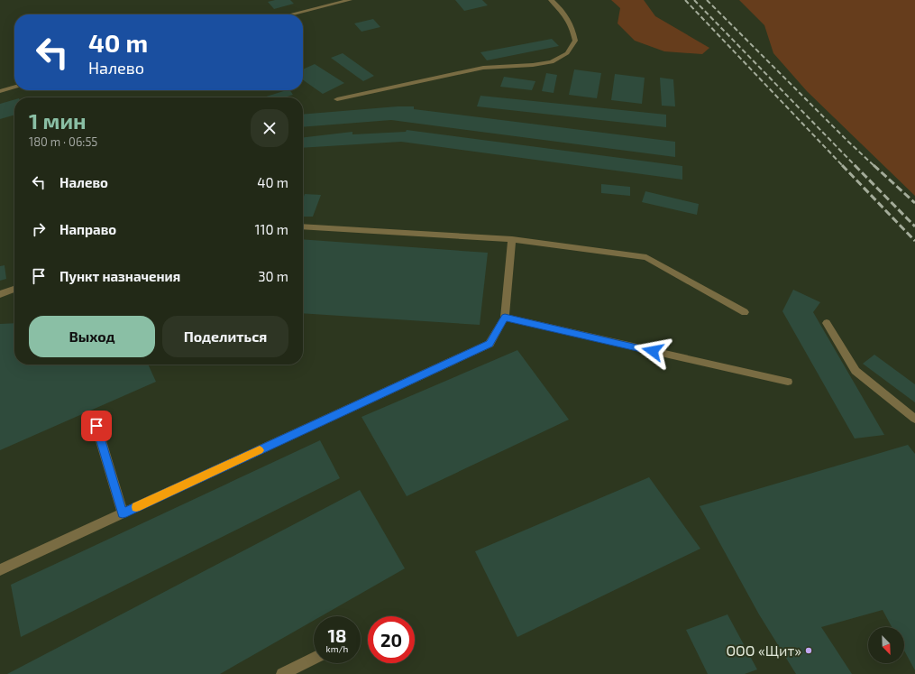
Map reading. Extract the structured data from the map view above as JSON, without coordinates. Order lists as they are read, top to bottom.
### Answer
{
  "places": ["ООО «Щит»"],
  "north": "bottom right",
  "page": {
    "turn": ["40 m", "Налево"],
    "heading": ["1 мин", "180 m · 06:55"],
    "list": [
      {
        "name": "Налево",
        "value": "40 m"
      },
      {
        "name": "Направо",
        "value": "110 m"
      },
      {
        "name": "Пункт назначения",
        "value": "30 m"
      }
    ],
    "buttons": ["Выход", "Поделиться"],
    "speed": "18 km/h",
    "limit": "20"
  }
}
